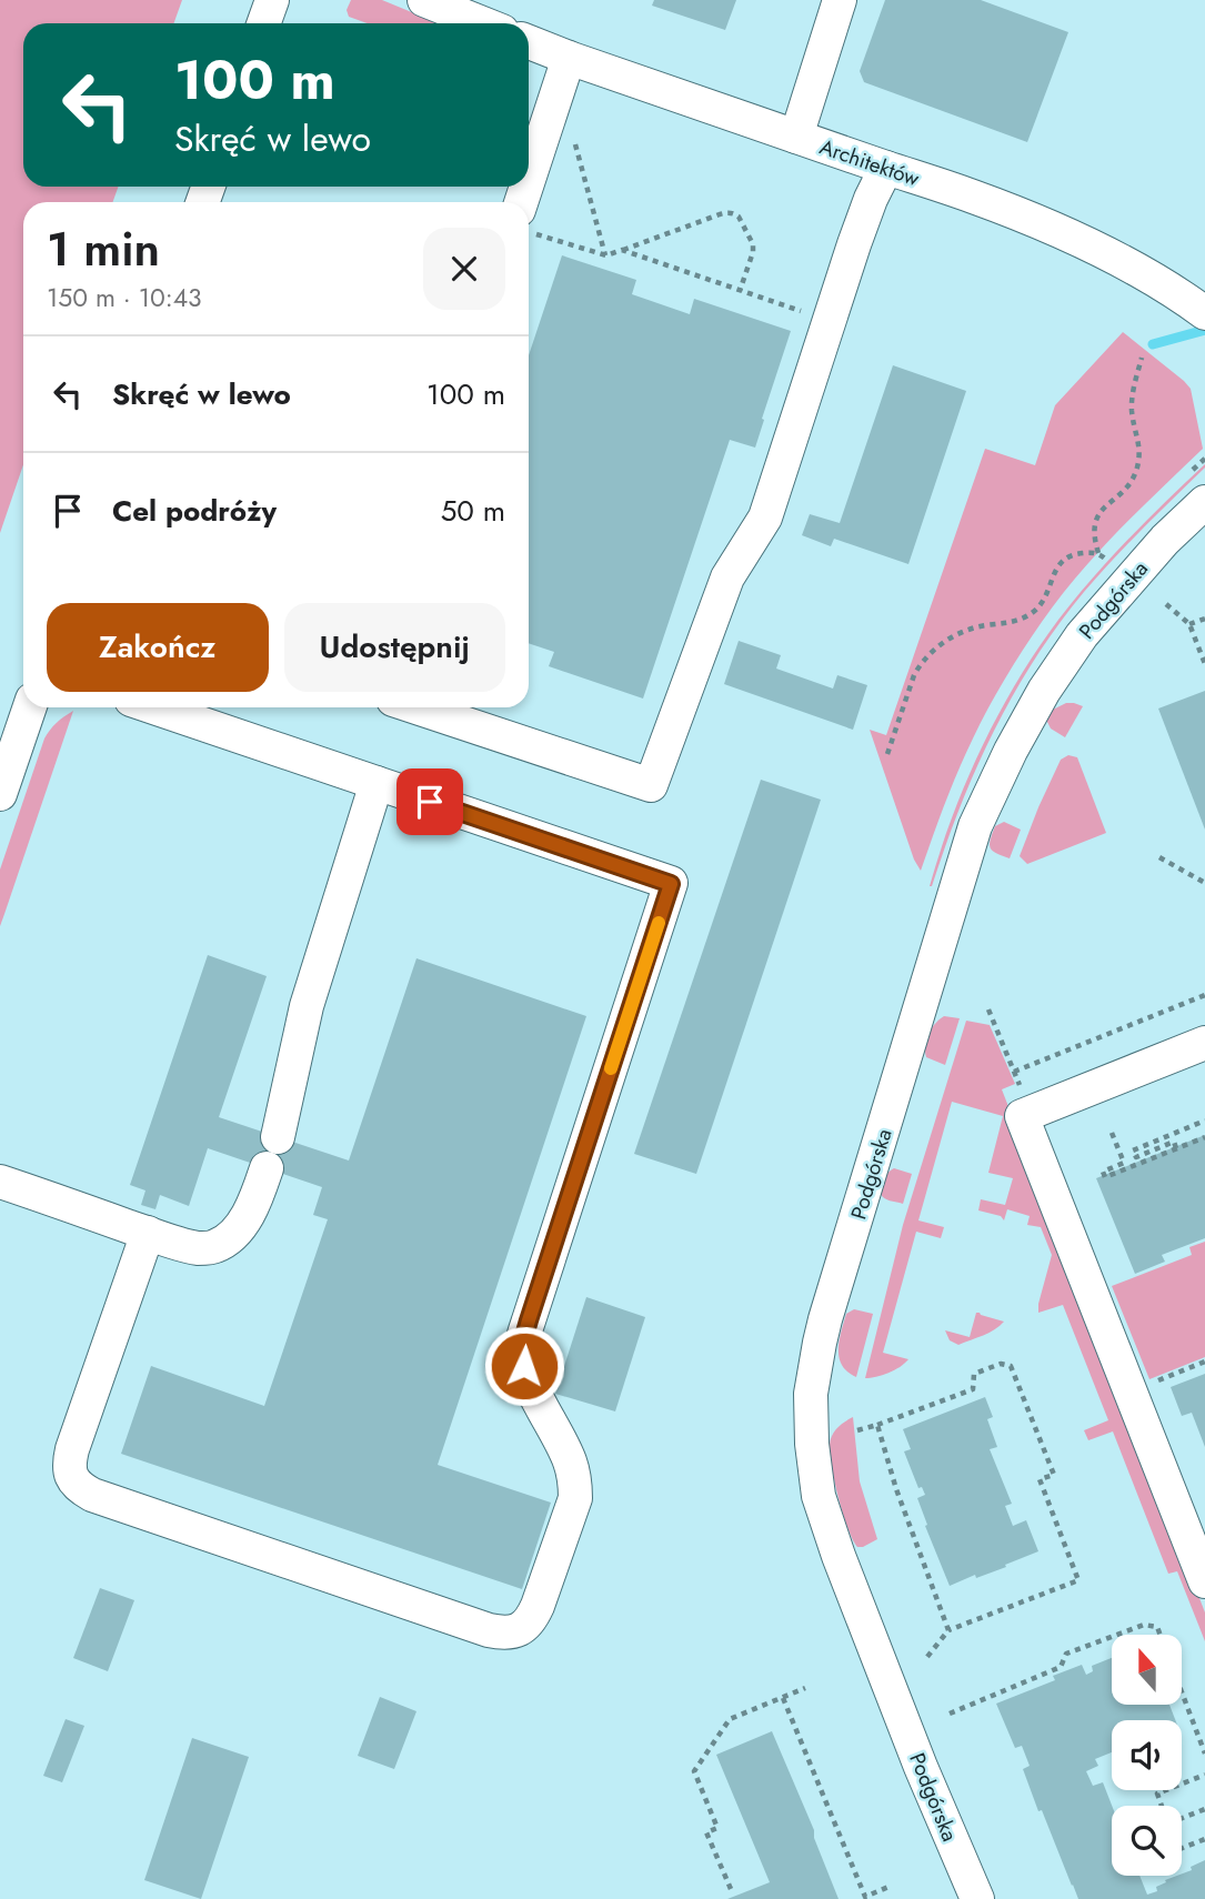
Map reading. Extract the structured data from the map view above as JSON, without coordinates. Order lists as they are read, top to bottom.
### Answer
{
  "streets": {
    "street": ["Architektów", "Podgórska"]
  },
  "north": "top",
  "page": {
    "turn": ["100 m", "Skręć w lewo"],
    "heading": ["1 min", "150 m · 10:43"],
    "list": [
      {
        "name": "Skręć w lewo",
        "value": "100 m"
      },
      {
        "name": "Cel podróży",
        "value": "50 m"
      }
    ],
    "buttons": ["Zakończ", "Udostępnij"]
  }
}
